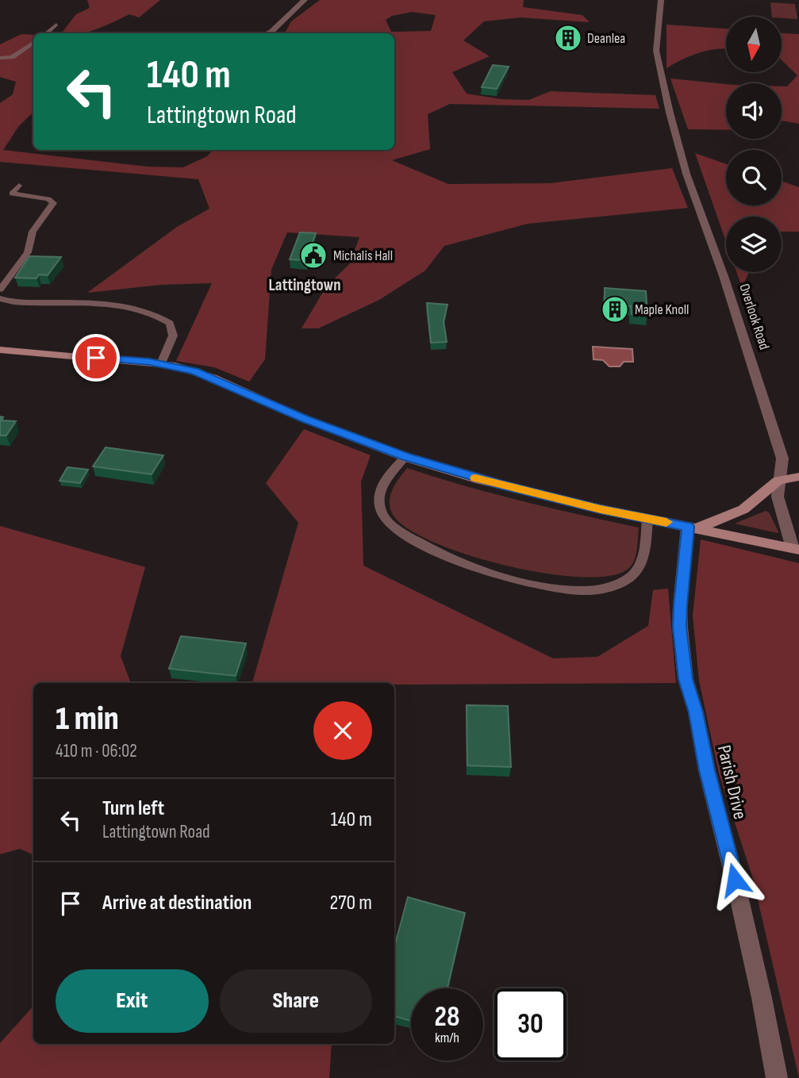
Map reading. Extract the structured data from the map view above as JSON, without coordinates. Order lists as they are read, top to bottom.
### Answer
{
  "streets": {
    "street": ["Overlook Road", "Parish Drive"]
  },
  "districts": ["Lattingtown"],
  "places": {
    "building": ["Deanlea", "Maple Knoll"],
    "public building": ["Michalis Hall"]
  },
  "north": "bottom",
  "page": {
    "turn": ["140 m", "Lattingtown Road"],
    "heading": ["1 min", "410 m · 06:02"],
    "list": [
      {
        "name": "Turn left",
        "note": "Lattingtown Road",
        "value": "140 m"
      },
      {
        "name": "Arrive at destination",
        "value": "270 m"
      }
    ],
    "buttons": ["Exit", "Share"],
    "speed": "28 km/h",
    "limit": "30"
  }
}
